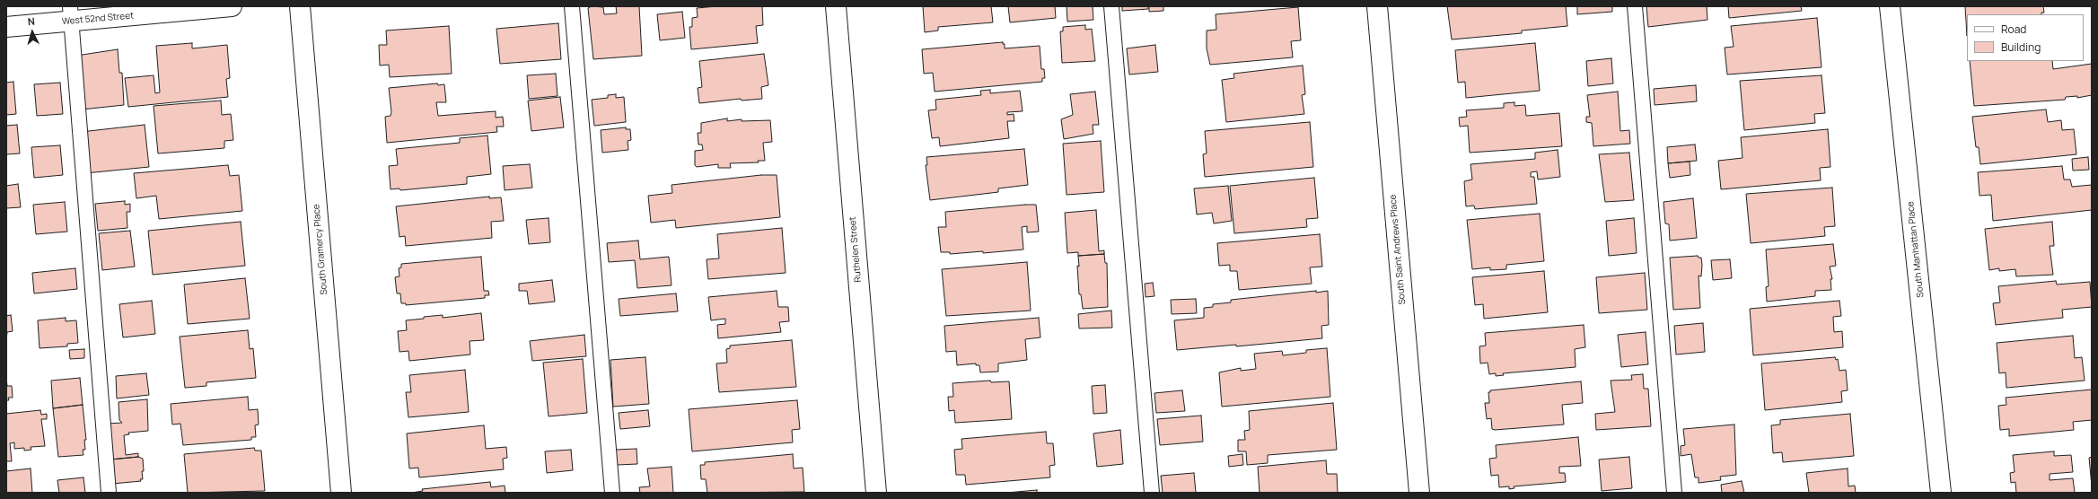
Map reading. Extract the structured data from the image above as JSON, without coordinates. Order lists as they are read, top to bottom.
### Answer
{
  "streets": {
    "street": [
      "West 52nd Street",
      "South Gramercy Place",
      "Ruthelen Street",
      "South Saint Andrews Place",
      "South Manhattan Place"
    ]
  },
  "legend": ["Road", "Building"],
  "north": "top"
}
